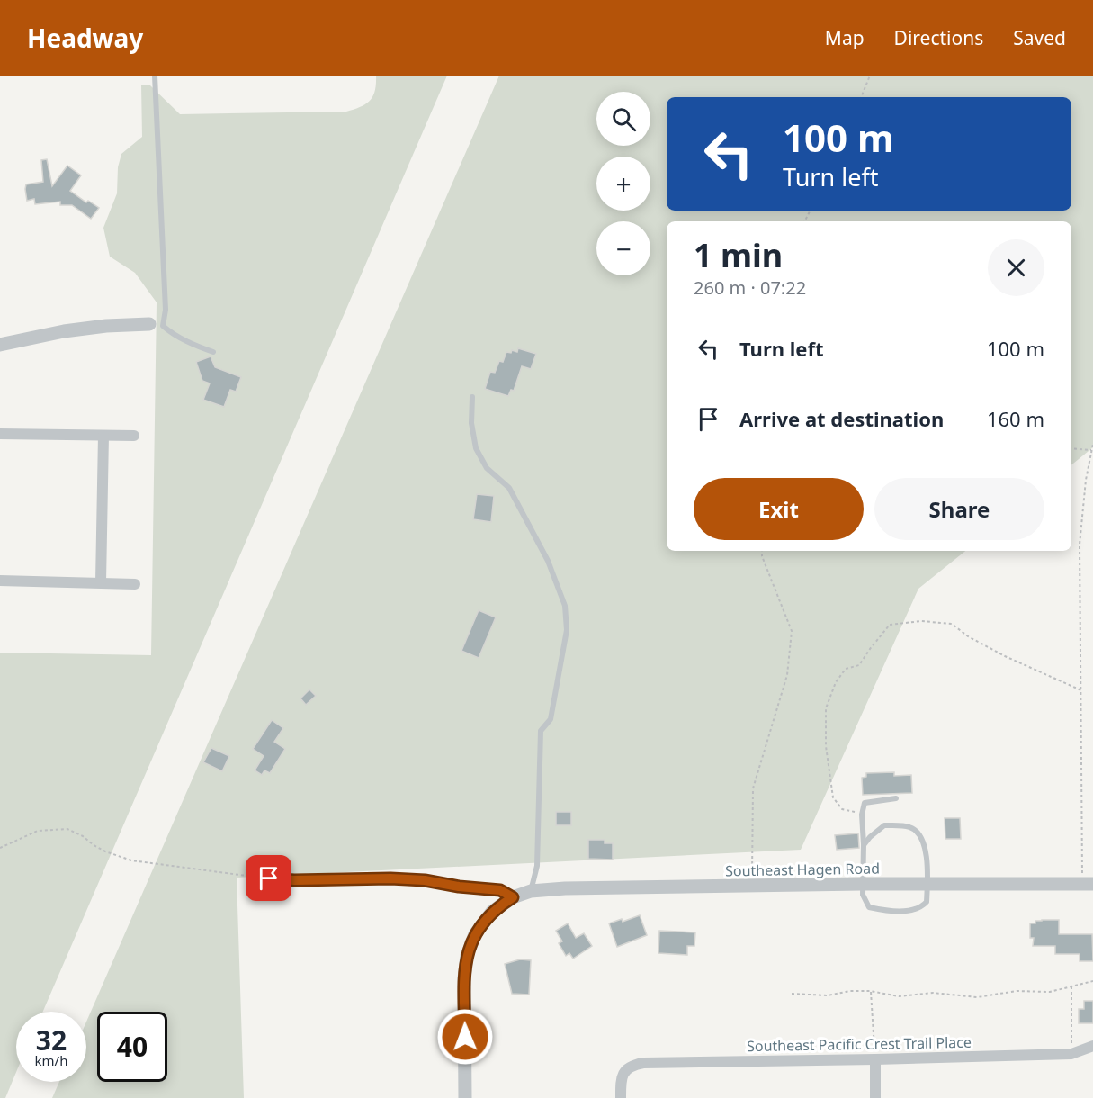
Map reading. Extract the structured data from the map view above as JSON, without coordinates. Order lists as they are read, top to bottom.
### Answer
{
  "streets": {
    "street": ["Southeast Hagen Road", "Southeast Pacific Crest Trail Place"]
  },
  "page": {
    "header": "Headway",
    "nav": ["Map", "Directions", "Saved"],
    "map_buttons": ["+", "−"],
    "turn": ["100 m", "Turn left"],
    "heading": ["1 min", "260 m · 07:22"],
    "list": [
      {
        "name": "Turn left",
        "value": "100 m"
      },
      {
        "name": "Arrive at destination",
        "value": "160 m"
      }
    ],
    "buttons": ["Exit", "Share"],
    "speed": "32 km/h",
    "limit": "40"
  }
}
